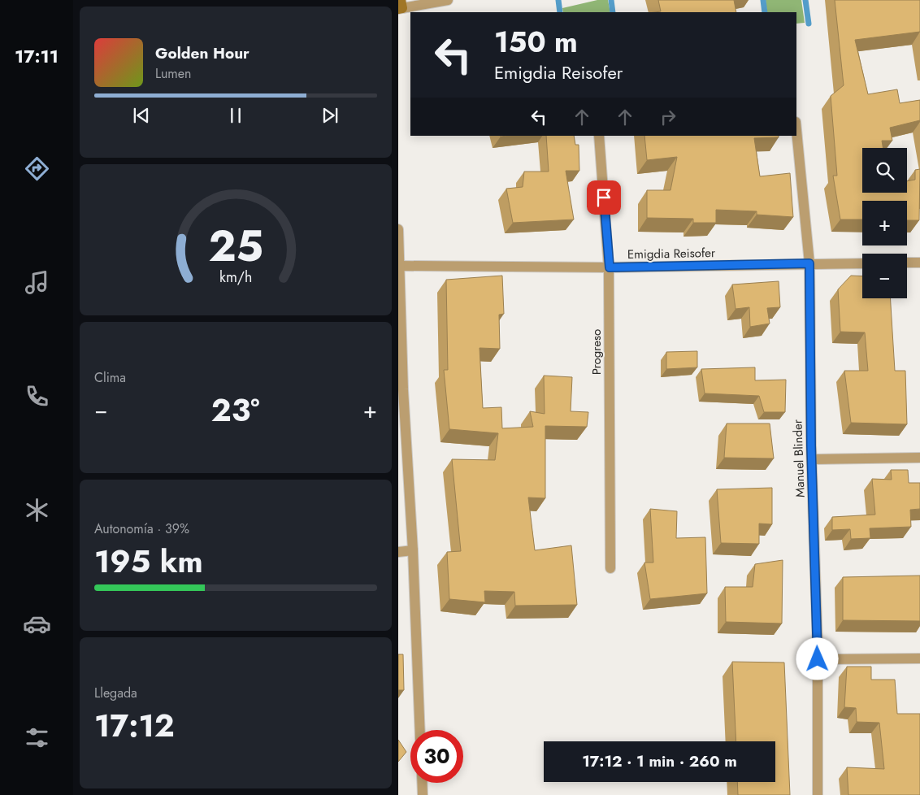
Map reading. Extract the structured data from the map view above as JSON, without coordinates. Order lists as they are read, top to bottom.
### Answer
{
  "streets": {
    "street": ["Emigdia Reisofer", "Progreso", "Manuel Blinder"]
  },
  "crossings": [
    ["Emigdia Reisofer", "Progreso"],
    ["Emigdia Reisofer", "Manuel Blinder"]
  ],
  "page": {
    "tabs": "17:11",
    "turn": ["150 m", "Emigdia Reisofer"],
    "song": ["Golden Hour", "Lumen"],
    "map_buttons": ["+", "−"],
    "tile": [
      "Clima",
      ["Autonomía · 39%", "195 km"],
      ["Llegada", "17:12"]
    ],
    "heat": ["−", "23°", "+"],
    "limit": "30",
    "trip": "17:12 · 1 min · 260 m",
    "gauge": ["25", "km/h"]
  }
}
